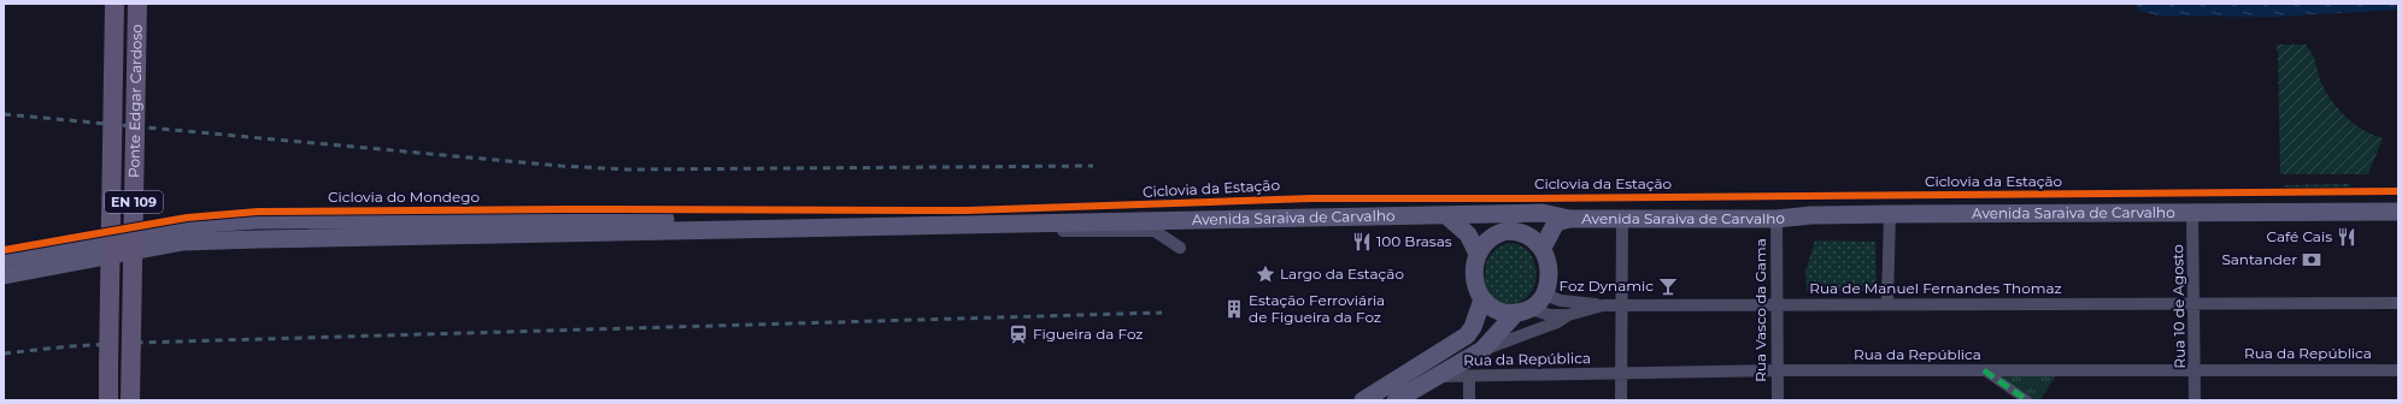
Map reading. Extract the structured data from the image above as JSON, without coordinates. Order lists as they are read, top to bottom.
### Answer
{
  "streets": {
    "main road": ["Ponte Edgar Cardoso", "EN 109", "Avenida Saraiva de Carvalho"],
    "street": [
      "Rua de Manuel Fernandes Thomaz",
      "Rua 10 de Agosto",
      "Rua Vasco da Gama",
      "Rua da República"
    ],
    "cycle path": ["Ciclovia da Estação"]
  },
  "crossings": [
    ["Avenida Saraiva de Carvalho", "Rua 10 de Agosto"],
    ["Avenida Saraiva de Carvalho", "Rua Vasco da Gama"],
    ["Rua de Manuel Fernandes Thomaz", "Rua 10 de Agosto"],
    ["Rua de Manuel Fernandes Thomaz", "Rua Vasco da Gama"],
    ["Rua 10 de Agosto", "Rua da República"],
    ["Rua Vasco da Gama", "Rua da República"]
  ],
  "places": {
    "restaurant": ["Café Cais", "100 Brasas"],
    "bank": ["Santander"],
    "place": ["Largo da Estação"],
    "bar": ["Foz Dynamic"],
    "building": ["Estação Ferroviária de Figueira da Foz"],
    "station": ["Figueira da Foz"]
  }
}
